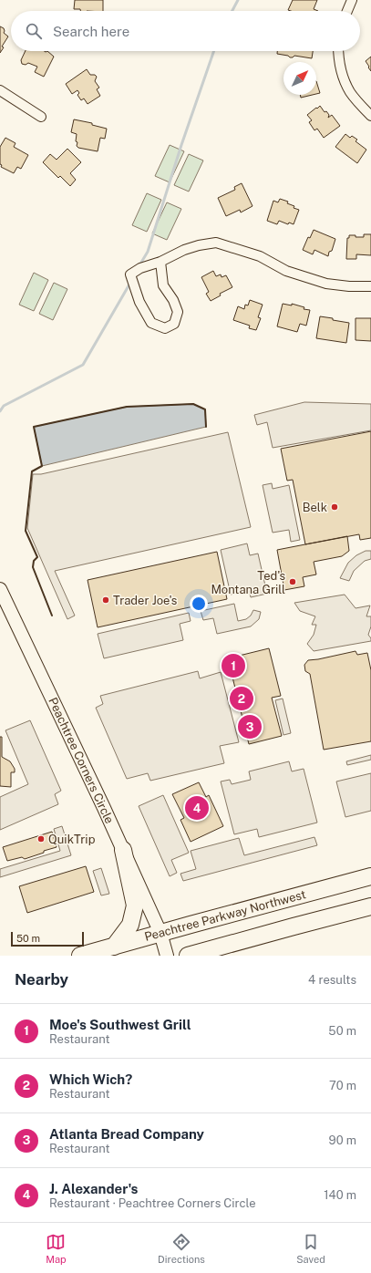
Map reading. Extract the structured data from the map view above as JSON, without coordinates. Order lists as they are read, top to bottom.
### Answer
{
  "streets": {
    "highway": ["Peachtree Parkway Northwest"],
    "street": ["Peachtree Corners Circle"]
  },
  "crossings": [
    ["Peachtree Corners Circle", "Peachtree Parkway Northwest"]
  ],
  "places": [
    "Belk",
    "Ted's Montana Grill",
    "Trader Joe's",
    "QuikTrip"
  ],
  "scale_bar": "50 m",
  "north": "top right",
  "page": {
    "search": "Search here",
    "pins": [
      "1",
      "2",
      "3",
      "4"
    ],
    "scale": "50 m",
    "heading": ["Nearby", "4 results"],
    "list": [
      {
        "mark": "1",
        "name": "Moe's Southwest Grill",
        "note": "Restaurant",
        "value": "50 m"
      },
      {
        "mark": "2",
        "name": "Which Wich?",
        "note": "Restaurant",
        "value": "70 m"
      },
      {
        "mark": "3",
        "name": "Atlanta Bread Company",
        "note": "Restaurant",
        "value": "90 m"
      },
      {
        "mark": "4",
        "name": "J. Alexander's",
        "note": "Restaurant · Peachtree Corners Circle",
        "value": "140 m"
      }
    ],
    "nav": ["Map", "Directions", "Saved"]
  }
}
